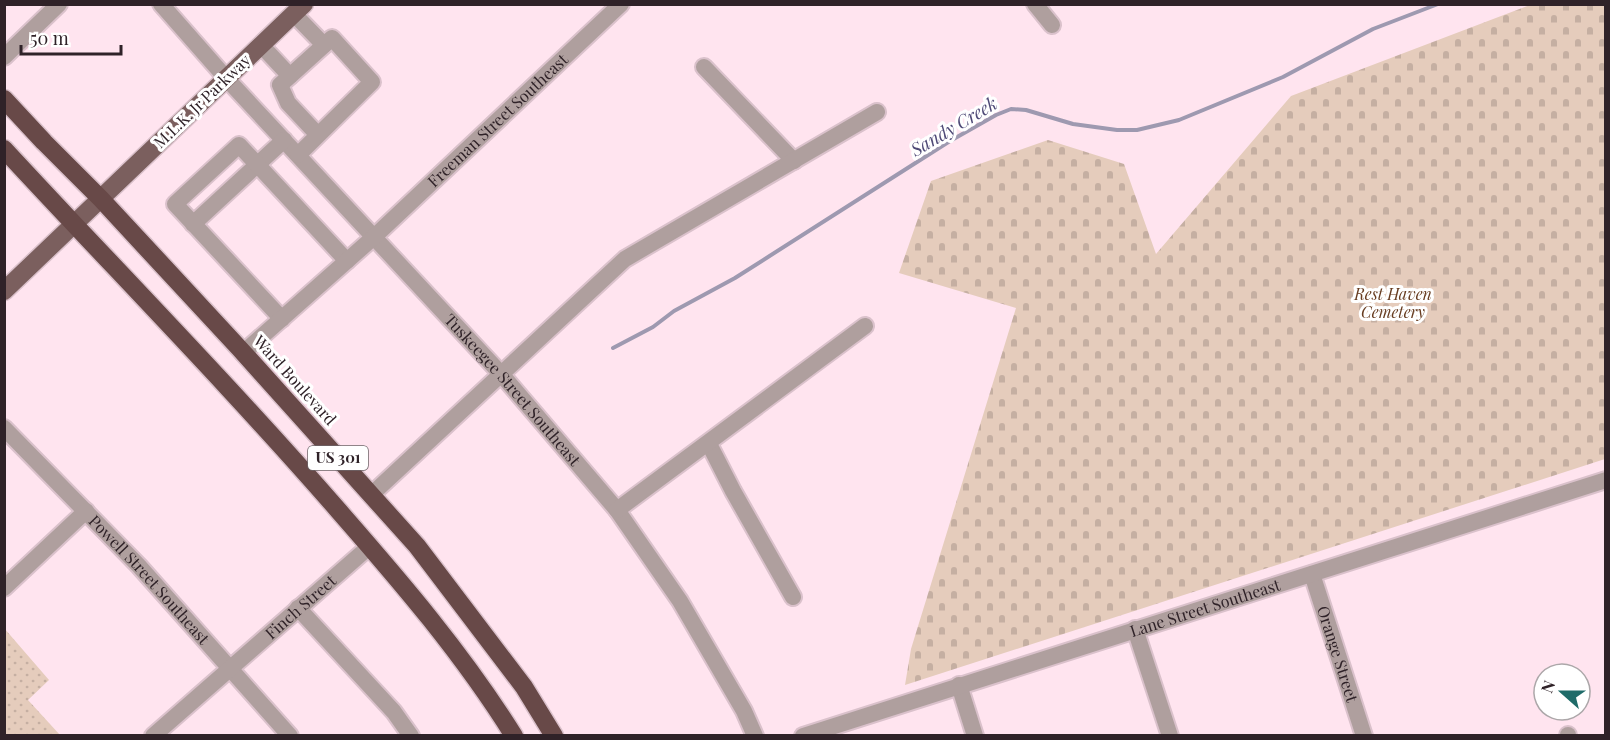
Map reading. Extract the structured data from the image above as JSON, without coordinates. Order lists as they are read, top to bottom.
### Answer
{
  "streets": {
    "highway": ["Ward Boulevard", "US 301"],
    "main road": ["M.L.K. Jr Parkway"],
    "street": [
      "Freeman Street Southeast",
      "Tuskeegee Street Southeast",
      "Powell Street Southeast",
      "Finch Street",
      "Lane Street Southeast",
      "Orange Street"
    ]
  },
  "crossings": [
    ["M.L.K. Jr Parkway", "Ward Boulevard"],
    ["M.L.K. Jr Parkway", "Tuskeegee Street Southeast"],
    ["M.L.K. Jr Parkway", "US 301"],
    ["Freeman Street Southeast", "Ward Boulevard"],
    ["Freeman Street Southeast", "Tuskeegee Street Southeast"],
    ["US 301", "Finch Street"],
    ["Powell Street Southeast", "Finch Street"],
    ["Lane Street Southeast", "Orange Street"]
  ],
  "water": ["Sandy Creek"],
  "parks": ["Rest Haven Cemetery"],
  "scale_bar": "50 m",
  "north": "left"
}
